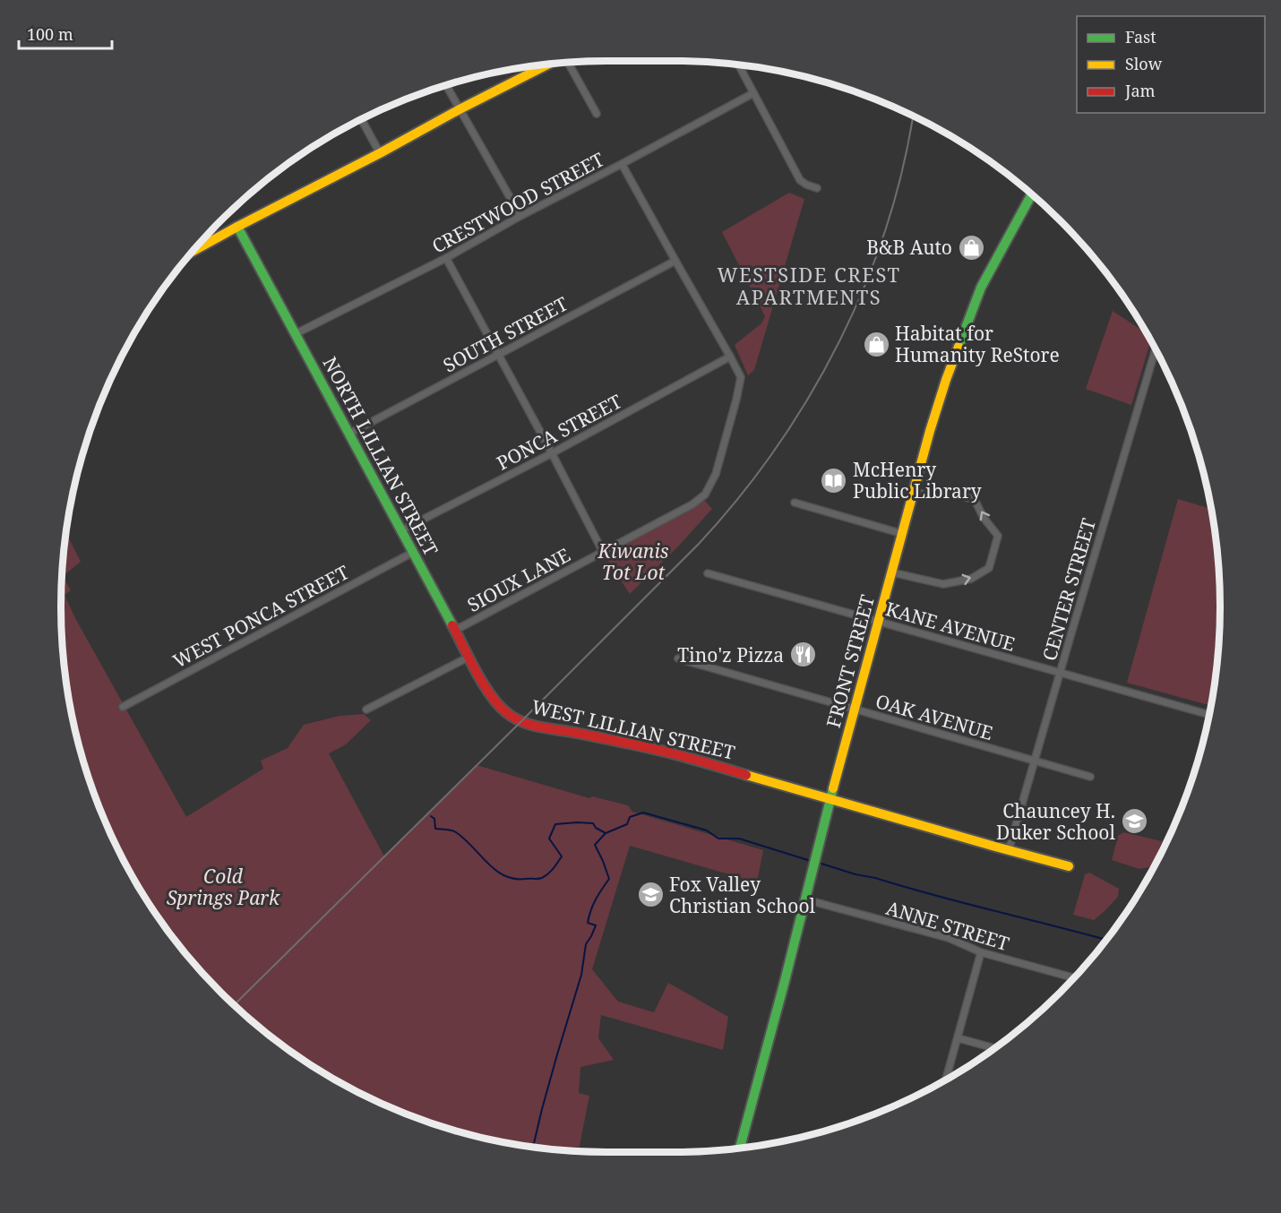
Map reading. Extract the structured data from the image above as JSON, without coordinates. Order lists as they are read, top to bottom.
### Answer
{
  "streets": {
    "street": [
      "CRESTWOOD STREET",
      "SOUTH STREET",
      "PONCA STREET",
      "NORTH LILLIAN STREET",
      "SIOUX LANE",
      "CENTER STREET",
      "WEST PONCA STREET",
      "KANE AVENUE",
      "FRONT STREET",
      "OAK AVENUE",
      "WEST LILLIAN STREET",
      "ANNE STREET"
    ]
  },
  "crossings": [
    ["CRESTWOOD STREET", "NORTH LILLIAN STREET"],
    ["CRESTWOOD STREET", "SIOUX LANE"],
    ["SOUTH STREET", "NORTH LILLIAN STREET"],
    ["SOUTH STREET", "SIOUX LANE"],
    ["PONCA STREET", "NORTH LILLIAN STREET"],
    ["PONCA STREET", "SIOUX LANE"],
    ["NORTH LILLIAN STREET", "SIOUX LANE"],
    ["NORTH LILLIAN STREET", "WEST PONCA STREET"],
    ["NORTH LILLIAN STREET", "WEST LILLIAN STREET"],
    ["CENTER STREET", "KANE AVENUE"],
    ["CENTER STREET", "OAK AVENUE"],
    ["CENTER STREET", "WEST LILLIAN STREET"],
    ["KANE AVENUE", "FRONT STREET"],
    ["FRONT STREET", "OAK AVENUE"],
    ["FRONT STREET", "WEST LILLIAN STREET"],
    ["FRONT STREET", "ANNE STREET"]
  ],
  "districts": ["WESTSIDE CREST APARTMENTS"],
  "parks": ["Kiwanis Tot Lot", "Cold Springs Park"],
  "places": {
    "shop": ["B&B Auto", "Habitat for Humanity ReStore"],
    "library": ["McHenry Public Library"],
    "restaurant": ["Tino'z Pizza"],
    "school or university": ["Chauncey H. Duker School", "Fox Valley Christian School"]
  },
  "legend": ["Fast", "Slow", "Jam"],
  "scale_bar": "100 m"
}
